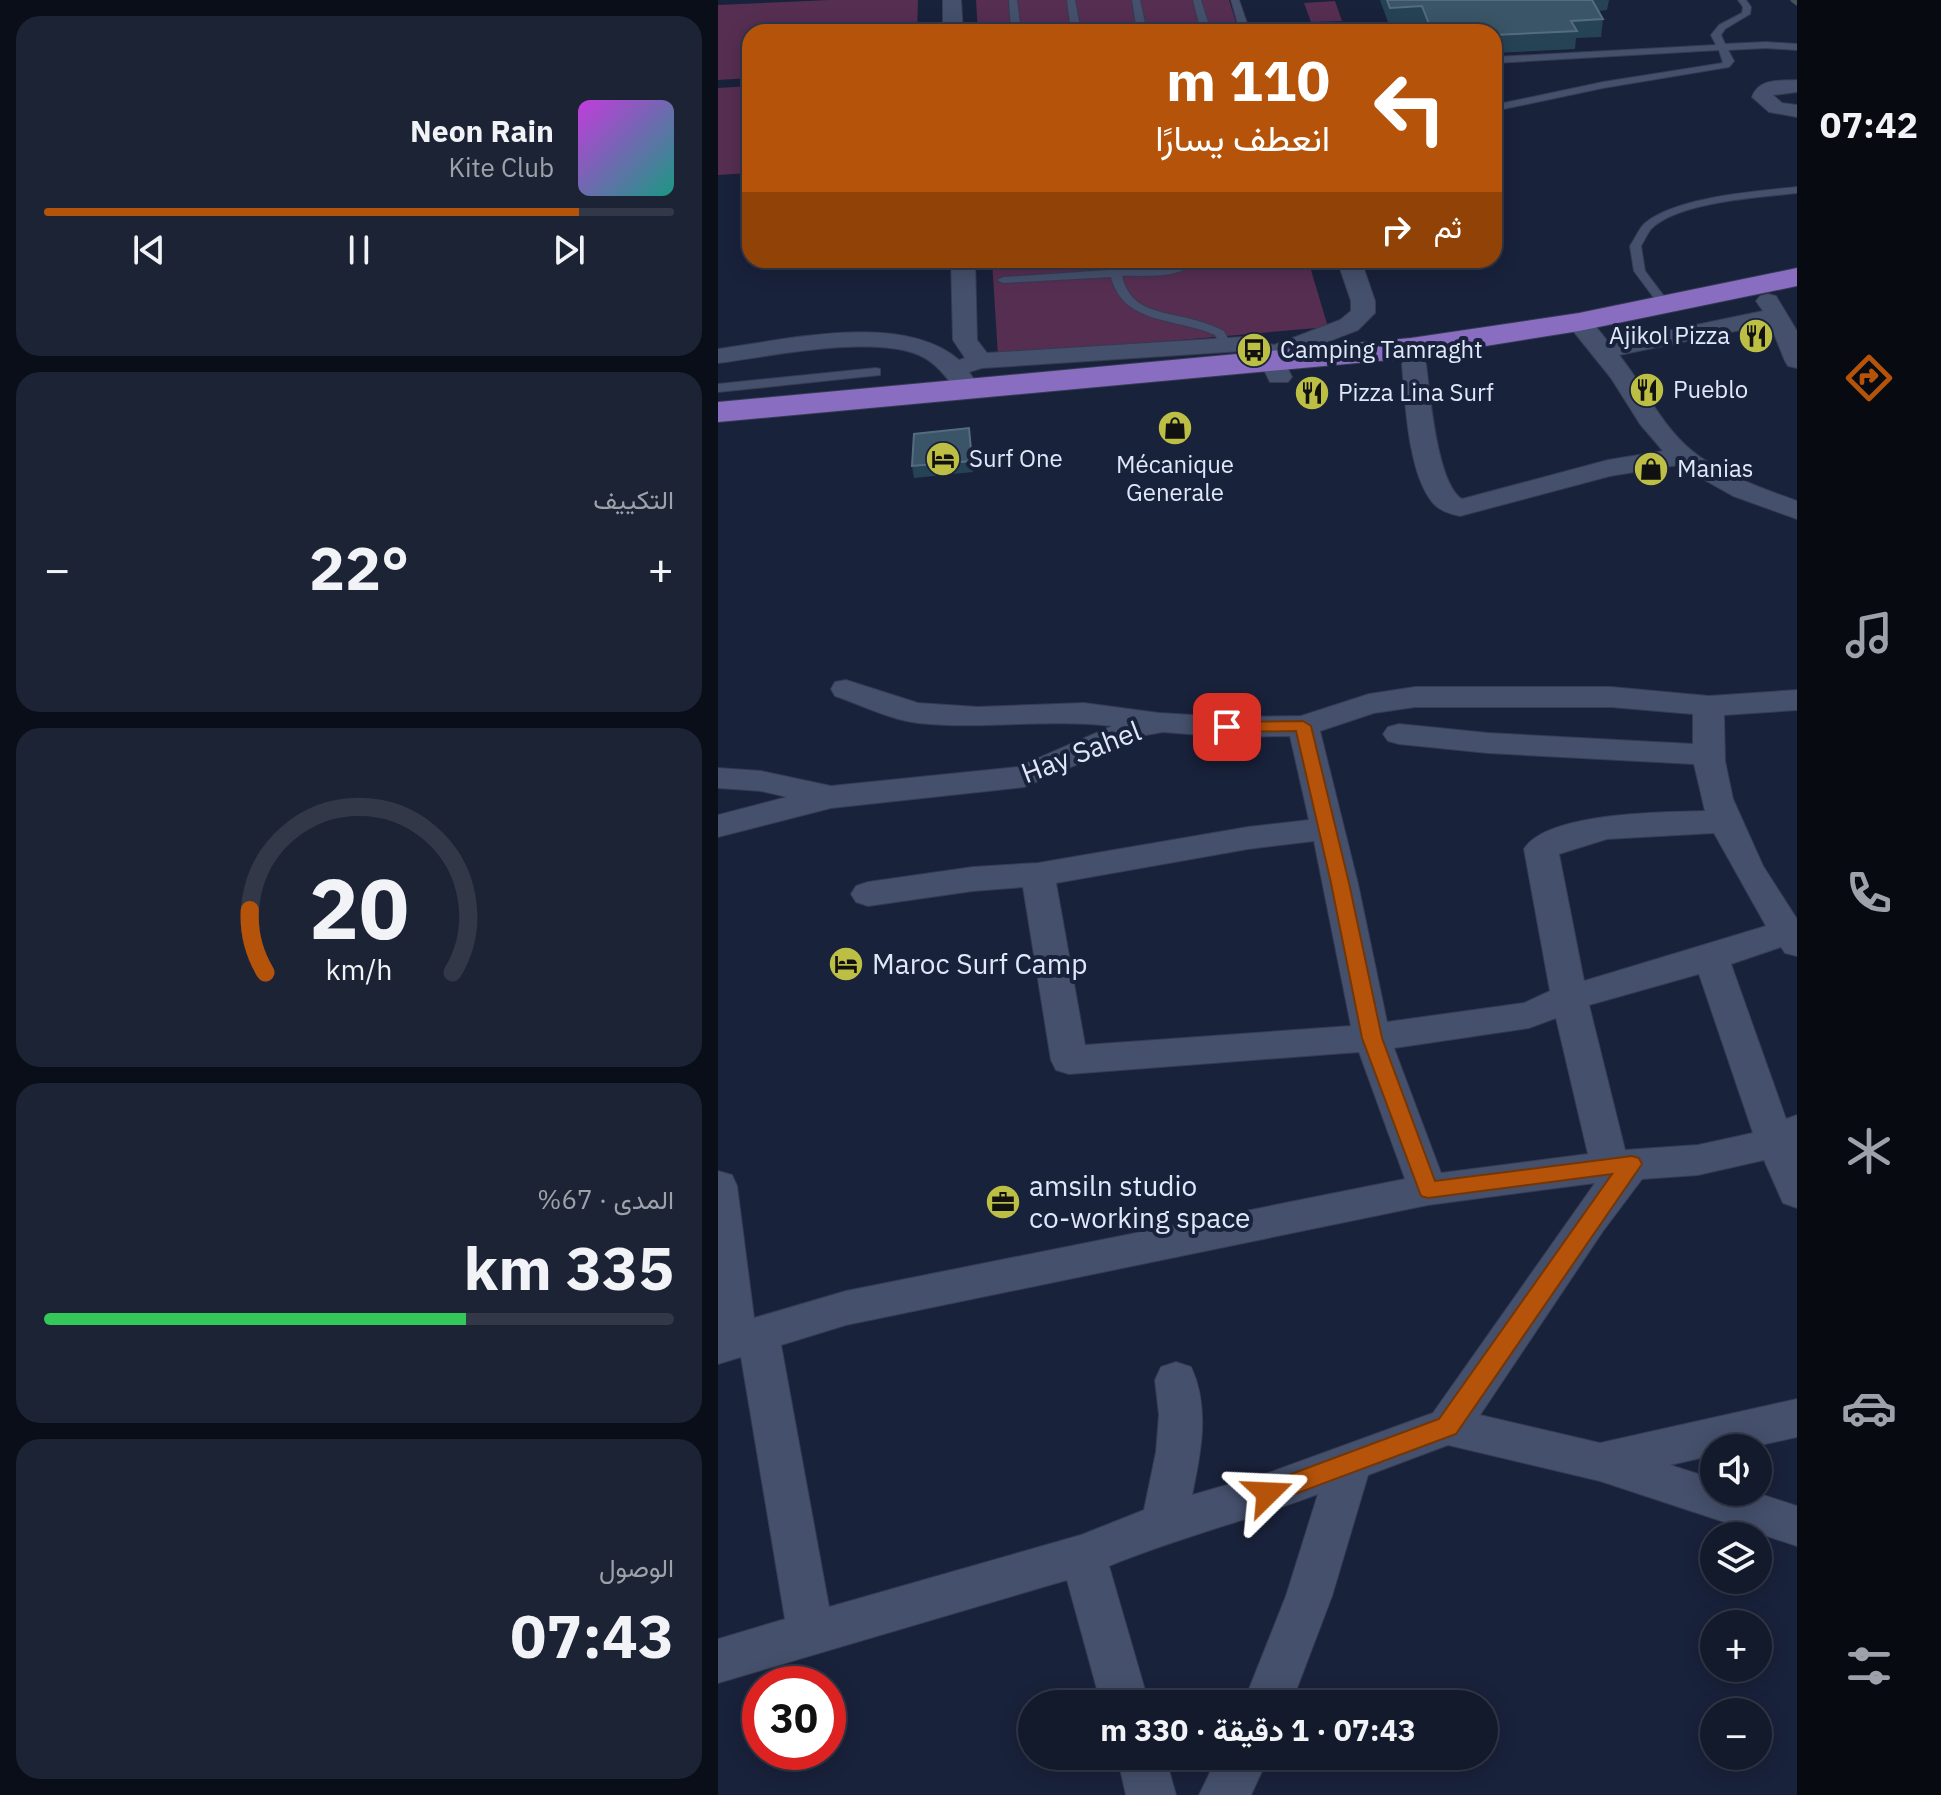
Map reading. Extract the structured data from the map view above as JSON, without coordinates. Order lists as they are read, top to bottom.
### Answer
{
  "streets": {
    "street": ["Hay Sahel"]
  },
  "places": {
    "restaurant": ["Ajikol Pizza", "Pueblo", "Pizza Lina Surf"],
    "bus stop": ["Camping Tamraght"],
    "shop": ["Mécanique Generale", "Manias"],
    "hotel": ["Surf One", "Maroc Surf Camp"],
    "office": ["amsiln studio co-working space"]
  },
  "page": {
    "tabs": "07:42",
    "turn": ["110 m", "انعطف يسارًا"],
    "song": ["Neon Rain", "Kite Club"],
    "then": "ثم",
    "tile": [
      "التكييف",
      ["المدى · 67%", "335 km"],
      ["الوصول", "07:43"]
    ],
    "heat": ["−", "22°", "+"],
    "map_buttons": ["+", "−"],
    "limit": "30",
    "trip": "07:43 · 1 دقيقة · 330 m",
    "gauge": ["20", "km/h"]
  }
}
